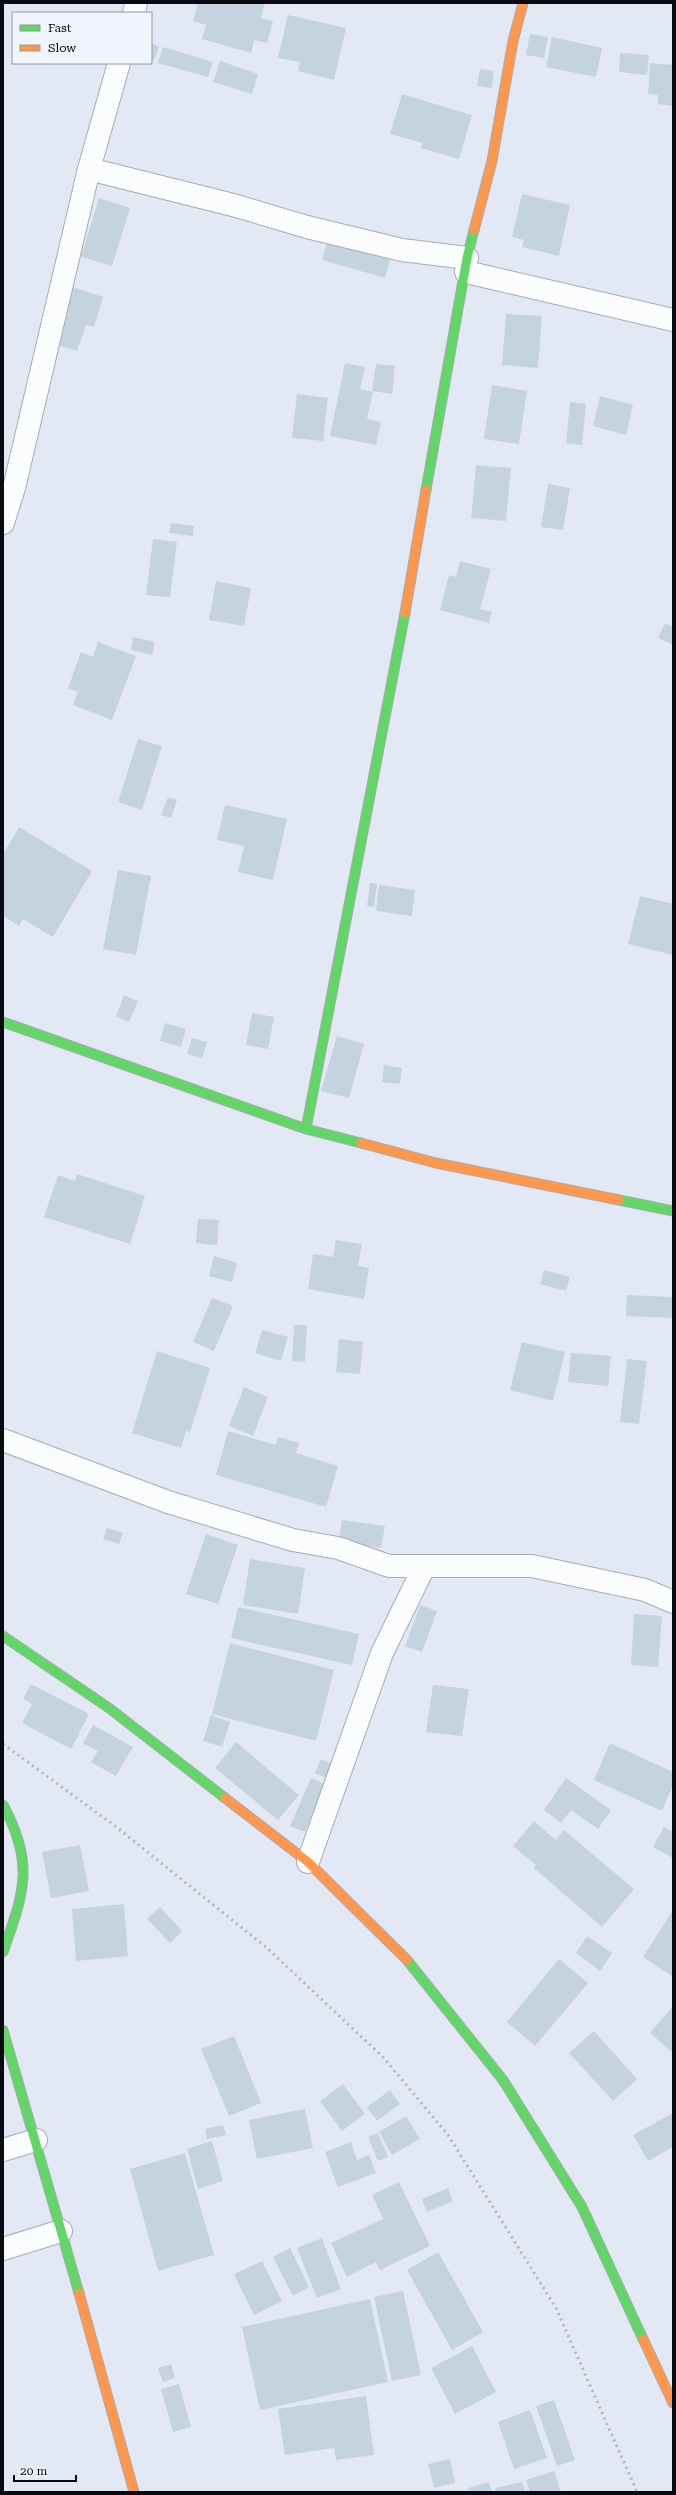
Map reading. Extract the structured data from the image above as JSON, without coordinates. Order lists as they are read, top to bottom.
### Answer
{
  "legend": ["Fast", "Slow"],
  "scale_bar": "20 m"
}
